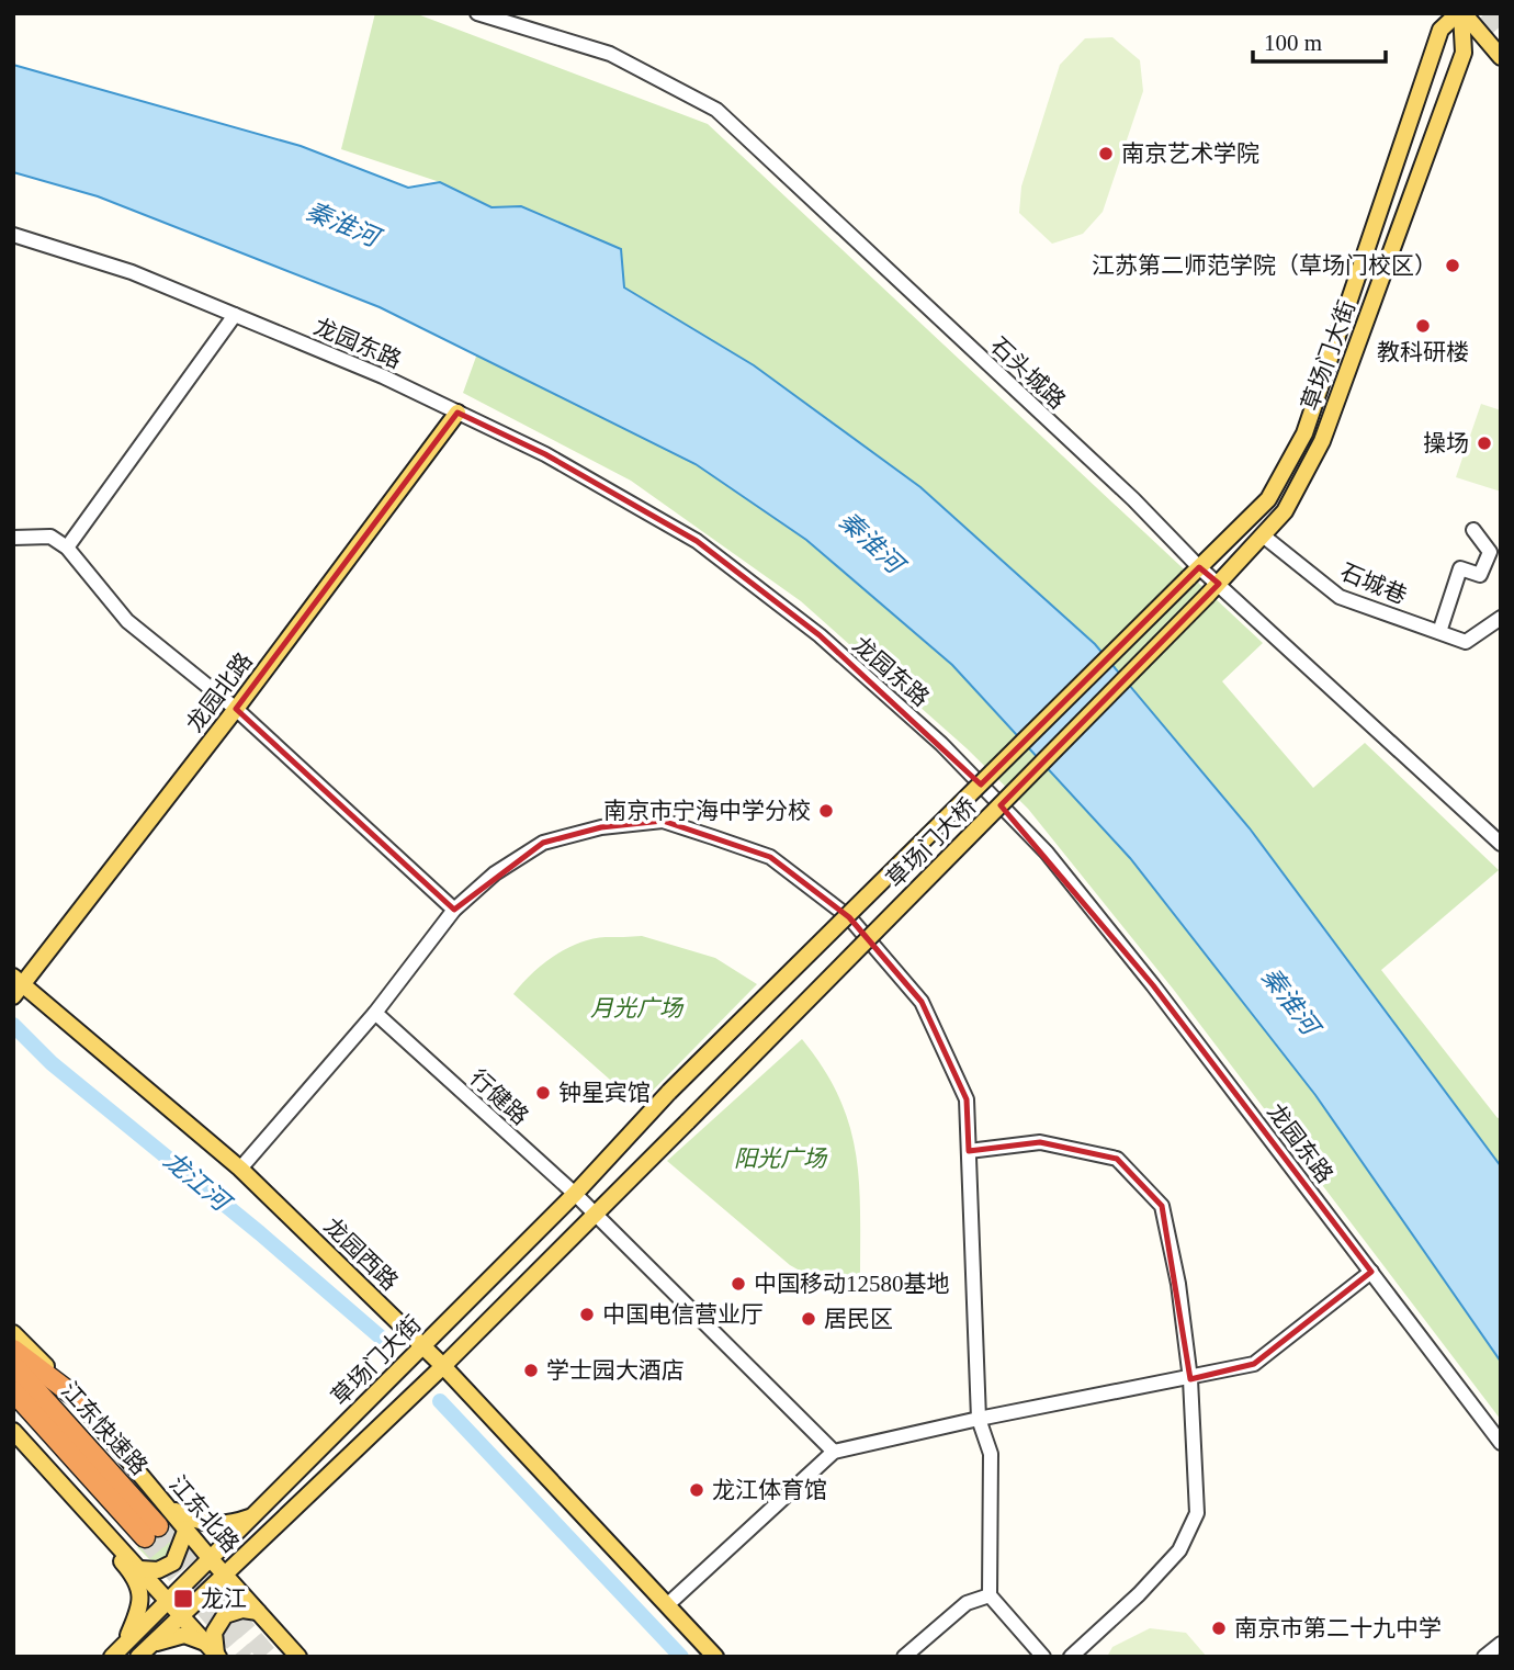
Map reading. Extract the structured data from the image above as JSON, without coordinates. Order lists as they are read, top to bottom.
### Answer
{
  "streets": {
    "highway": ["江东快速路"],
    "main road": [
      "草场门大街",
      "龙园北路",
      "草场门大桥",
      "龙园西路",
      "江东北路"
    ],
    "street": [
      "龙园东路",
      "石头城路",
      "石城巷",
      "行健路"
    ]
  },
  "crossings": [
    ["龙园东路", "龙园北路"],
    ["草场门大街", "石头城路"],
    ["草场门大街", "石城巷"],
    ["草场门大街", "草场门大桥"],
    ["草场门大街", "行健路"],
    ["草场门大街", "龙园西路"],
    ["草场门大街", "江东北路"],
    ["石头城路", "草场门大桥"],
    ["龙园北路", "龙园西路"]
  ],
  "water": ["秦淮河", "龙江河"],
  "parks": ["月光广场", "阳光广场"],
  "places": {
    "other": [
      "南京艺术学院",
      "江苏第二师范学院（草场门校区）",
      "教科研楼",
      "操场",
      "南京市宁海中学分校",
      "钟星宾馆",
      "中国移动12580基地",
      "中国电信营业厅",
      "居民区",
      "学士园大酒店",
      "龙江体育馆",
      "南京市第二十九中学"
    ],
    "transit": ["龙江"]
  },
  "scale_bar": "100 m"
}
